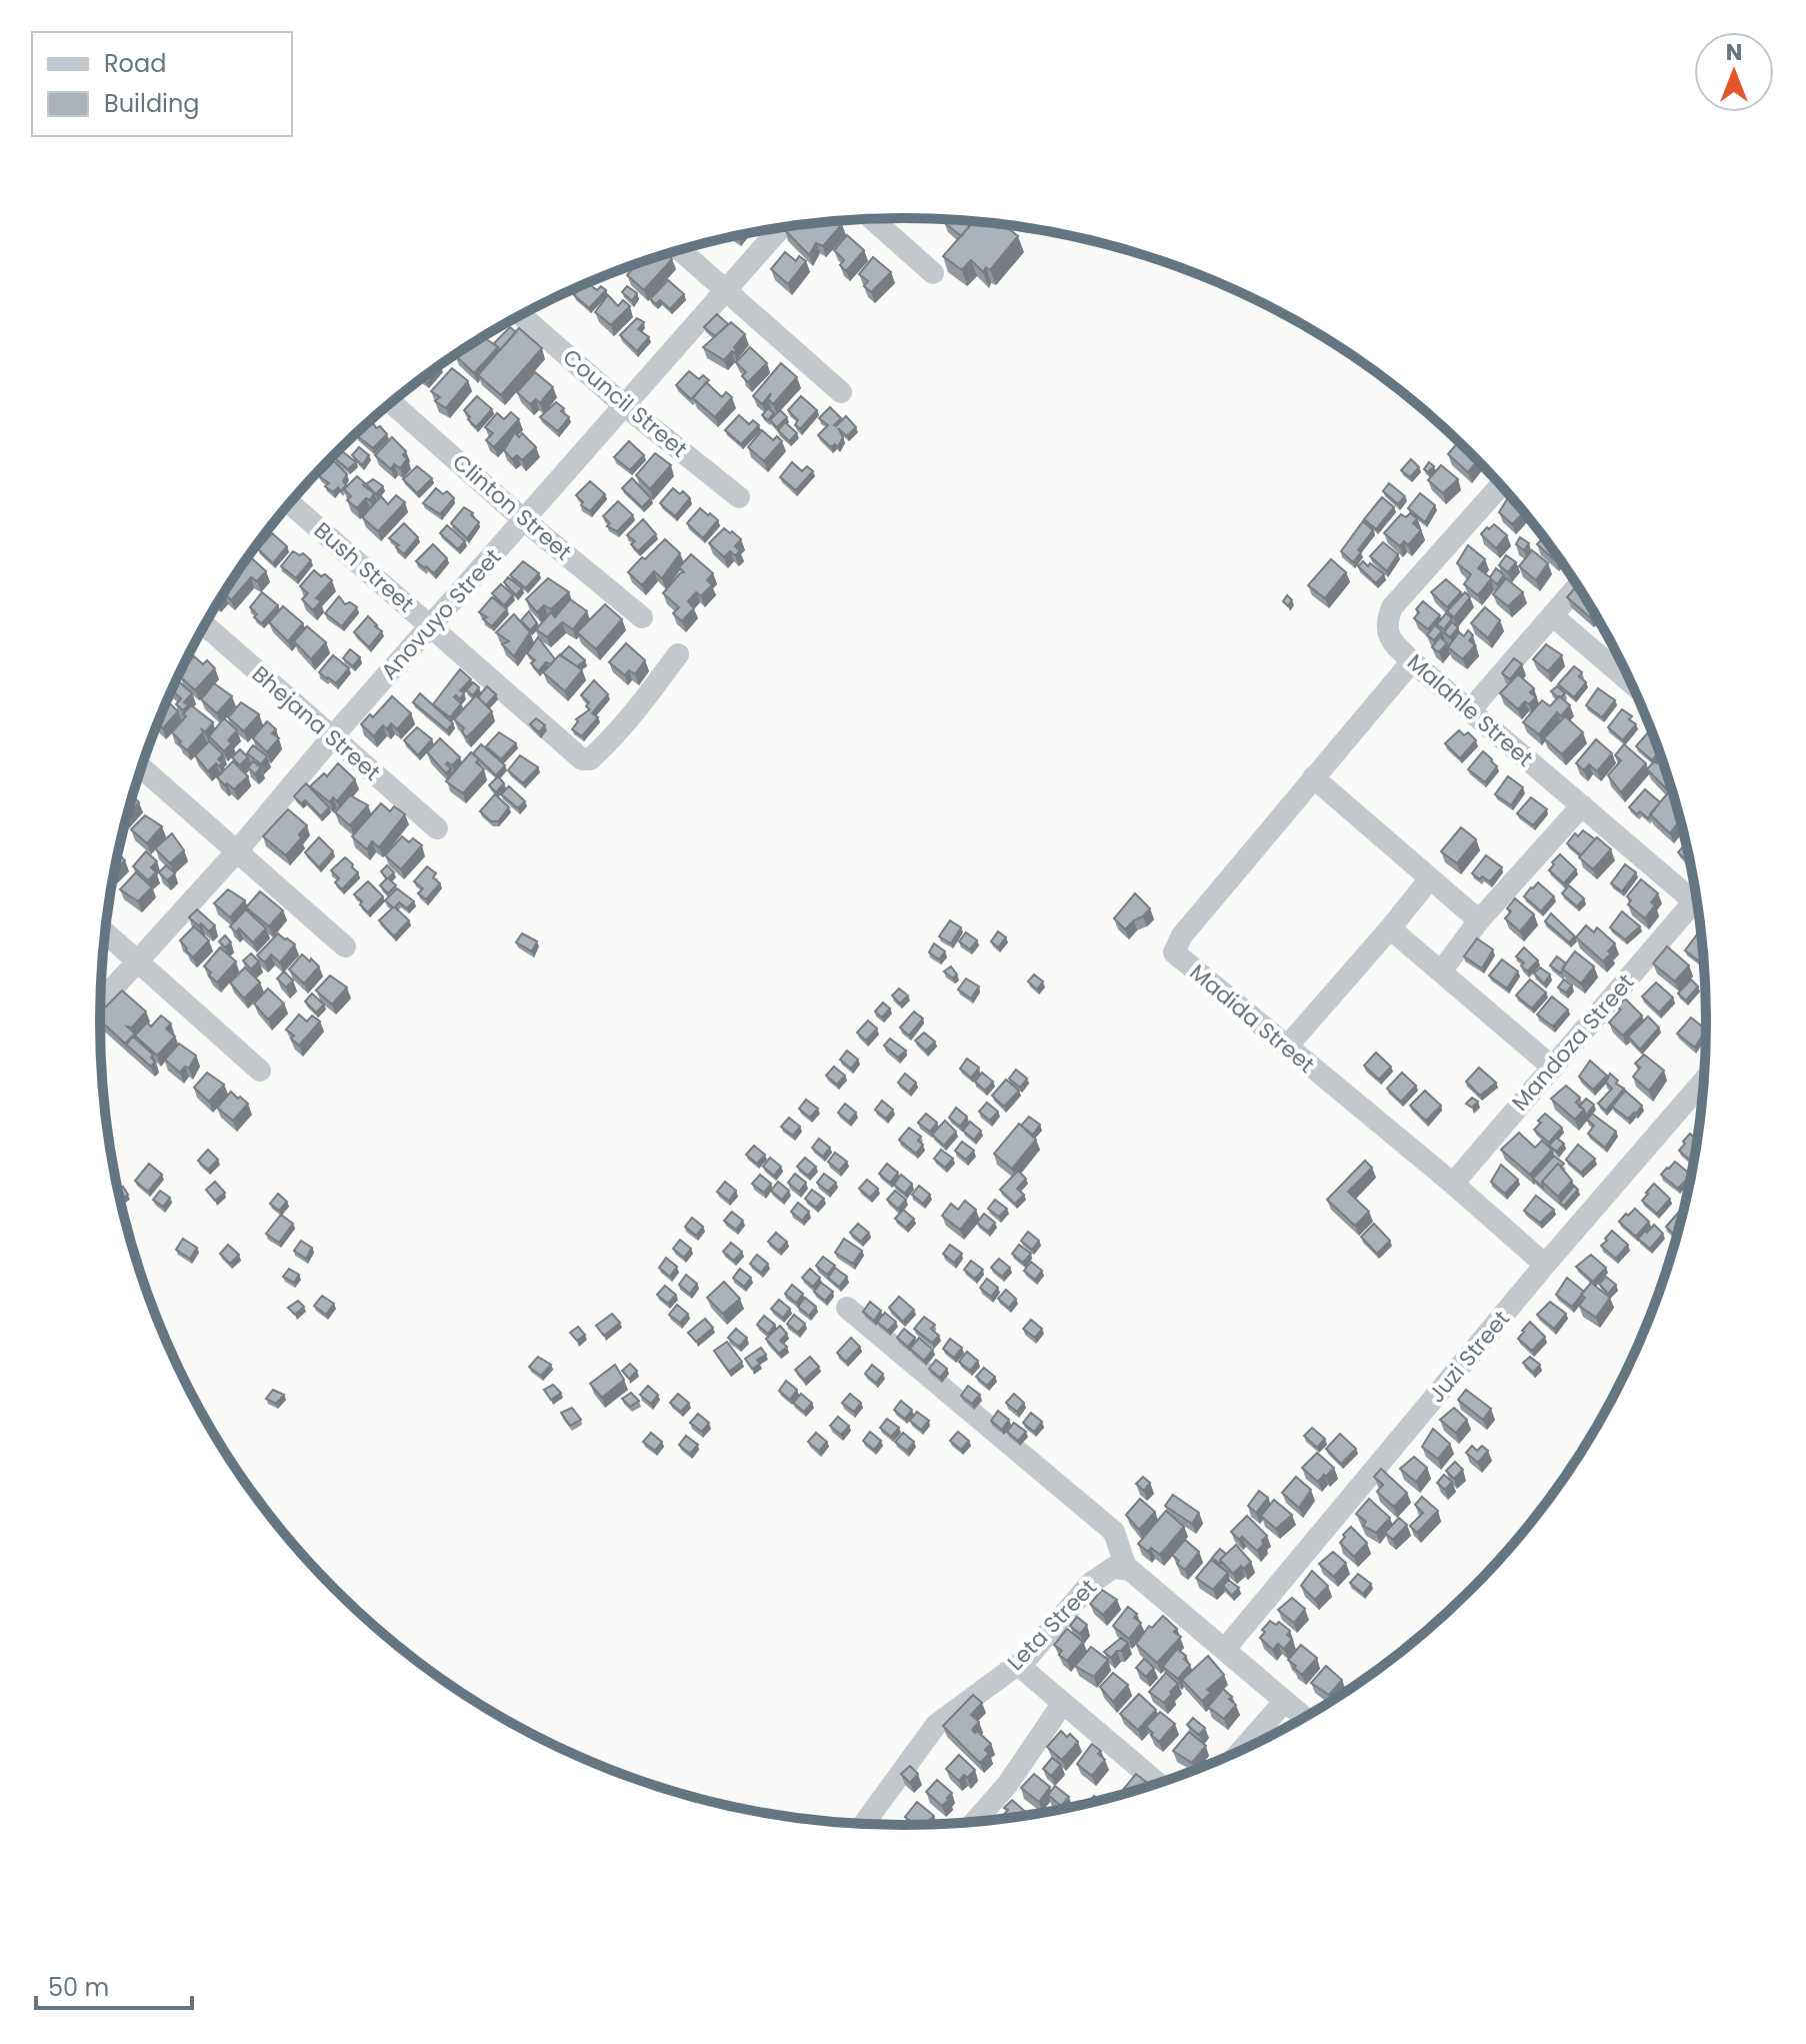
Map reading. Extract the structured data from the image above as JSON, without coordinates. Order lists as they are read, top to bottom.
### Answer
{
  "streets": {
    "street": [
      "Council Street",
      "Clinton Street",
      "Bush Street",
      "Anovuyo Street",
      "Malahle Street",
      "Bhejana Street",
      "Madida Street",
      "Mandoza Street",
      "Juzi Street",
      "Leta Street"
    ]
  },
  "crossings": [
    ["Council Street", "Anovuyo Street"],
    ["Clinton Street", "Anovuyo Street"],
    ["Bush Street", "Anovuyo Street"],
    ["Anovuyo Street", "Bhejana Street"],
    ["Malahle Street", "Madida Street"],
    ["Madida Street", "Mandoza Street"],
    ["Madida Street", "Juzi Street"]
  ],
  "legend": ["Road", "Building"],
  "scale_bar": "50 m",
  "north": "top"
}
